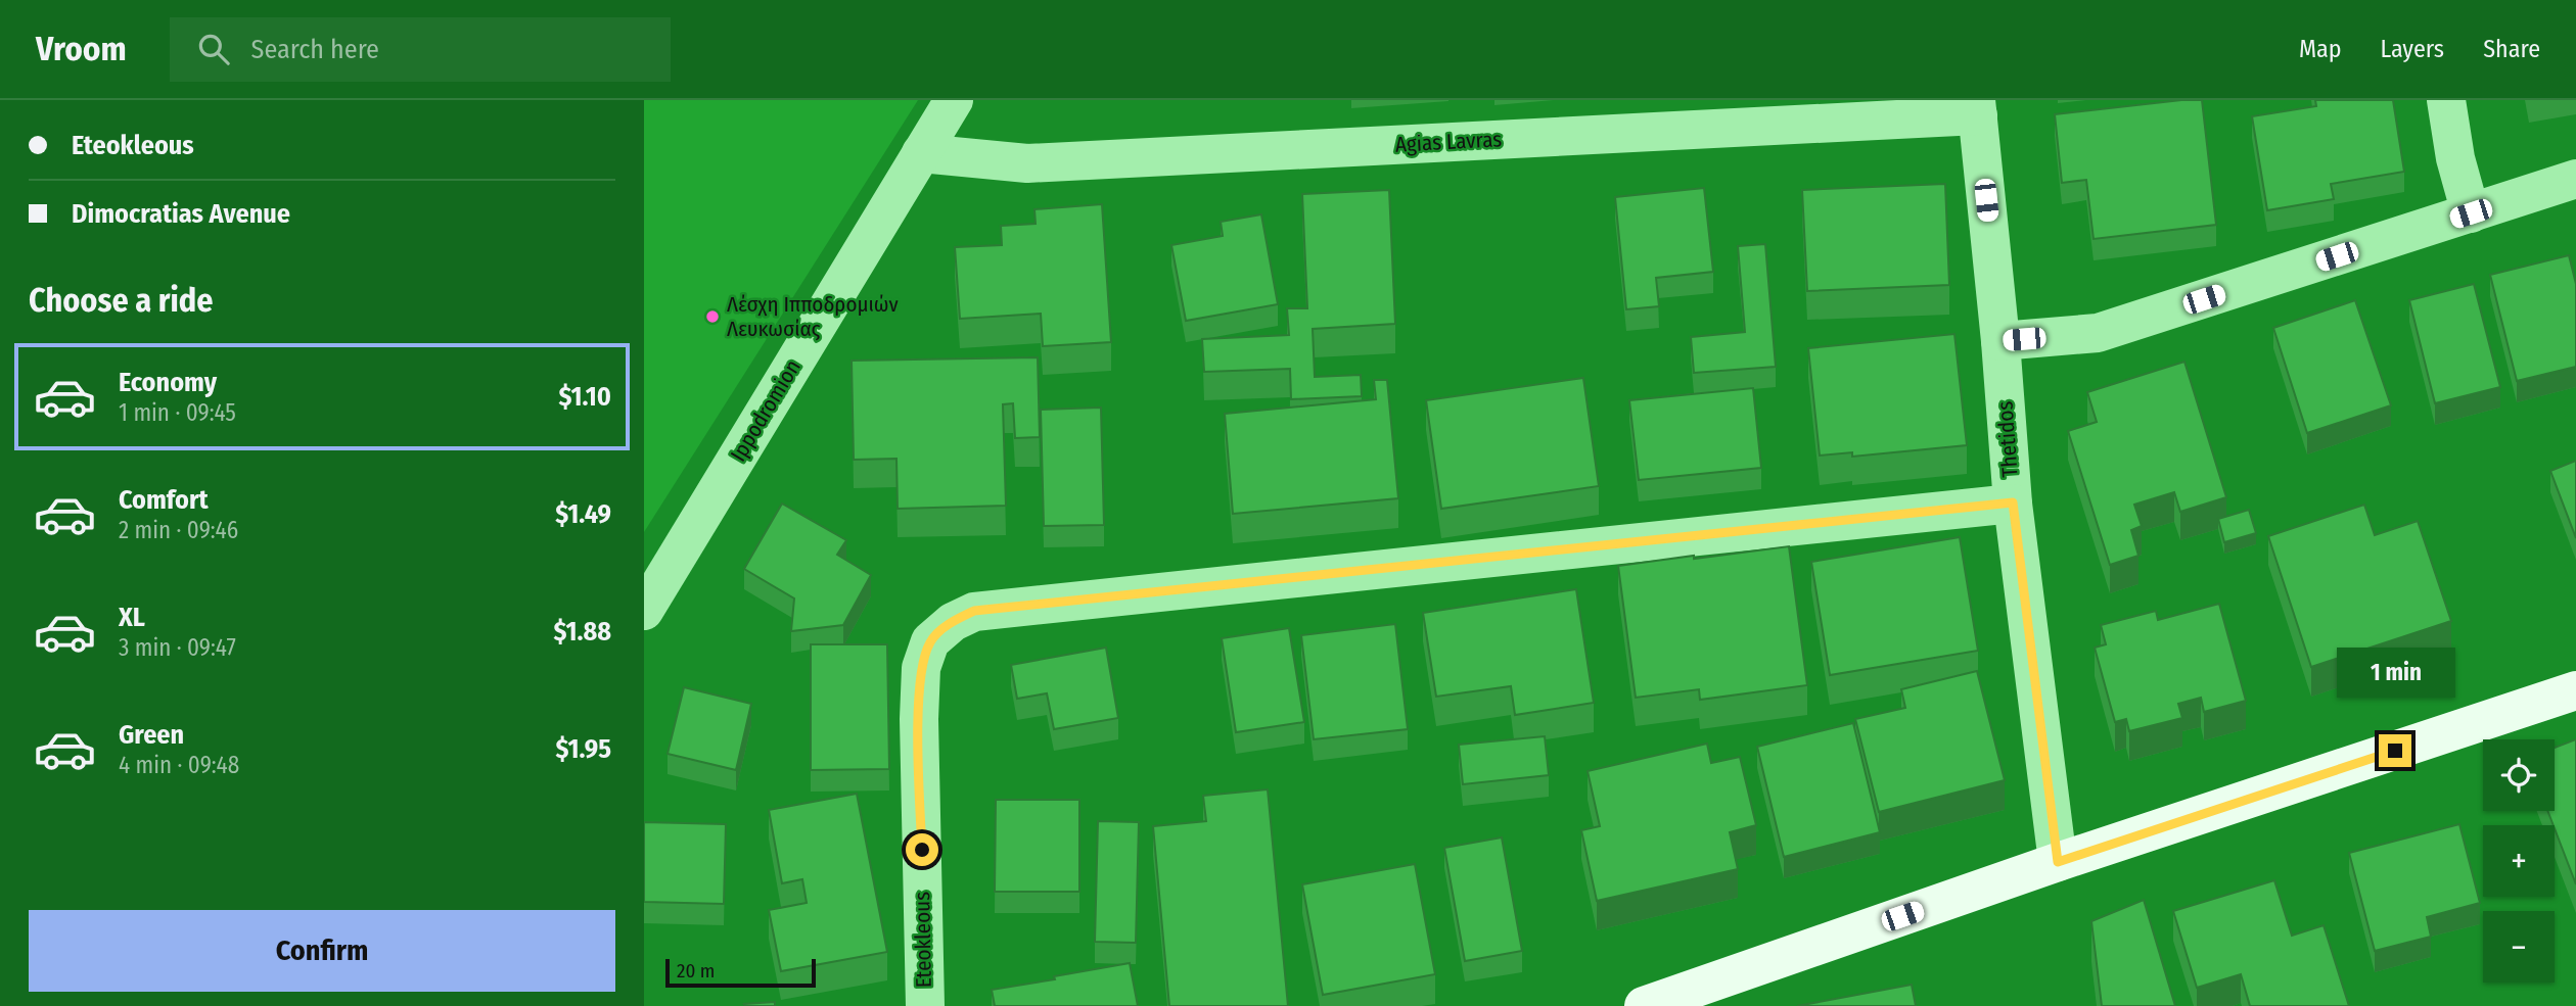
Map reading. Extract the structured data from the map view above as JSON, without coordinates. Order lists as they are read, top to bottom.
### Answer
{
  "streets": {
    "street": [
      "Agias Lavras",
      "Ippodromion",
      "Thetidos",
      "Eteokleous"
    ]
  },
  "crossings": [
    ["Agias Lavras", "Ippodromion"],
    ["Agias Lavras", "Thetidos"],
    ["Thetidos", "Eteokleous"]
  ],
  "places": ["Λέσχη Ιπποδρομιών Λευκωσίας"],
  "scale_bar": "20 m",
  "page": {
    "header": "Vroom",
    "search": "Search here",
    "nav": ["Map", "Layers", "Share"],
    "banner": ["Eteokleous", "Dimocratias Avenue"],
    "heading": "Choose a ride",
    "list": [
      {
        "name": "Economy",
        "note": "1 min · 09:45",
        "value": "$1.10"
      },
      {
        "name": "Comfort",
        "note": "2 min · 09:46",
        "value": "$1.49"
      },
      {
        "name": "XL",
        "note": "3 min · 09:47",
        "value": "$1.88"
      },
      {
        "name": "Green",
        "note": "4 min · 09:48",
        "value": "$1.95"
      }
    ],
    "bubble": "1 min",
    "map_buttons": ["+", "−"],
    "buttons": "Confirm",
    "scale": "20 m"
  }
}
